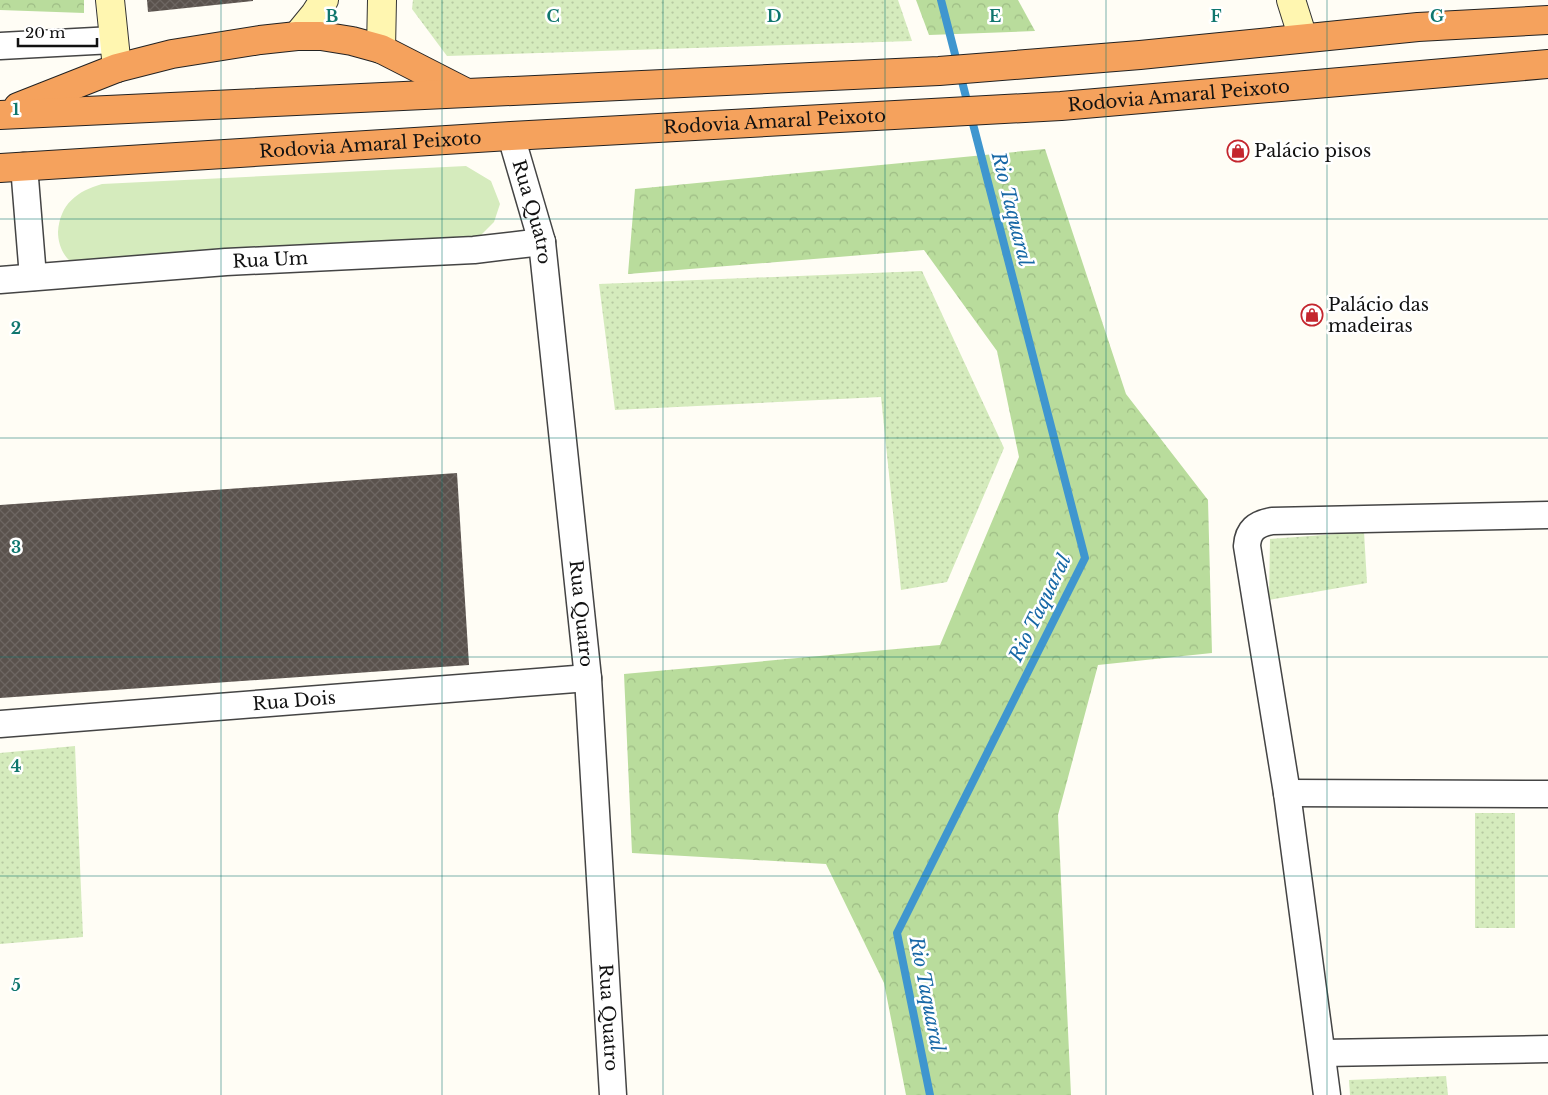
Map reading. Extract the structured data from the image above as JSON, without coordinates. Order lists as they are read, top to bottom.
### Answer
{
  "streets": {
    "highway": ["Rodovia Amaral Peixoto"],
    "street": ["Rua Quatro", "Rua Um", "Rua Dois"]
  },
  "crossings": [
    ["Rodovia Amaral Peixoto", "Rua Quatro"],
    ["Rua Quatro", "Rua Um"],
    ["Rua Quatro", "Rua Dois"]
  ],
  "water": ["Rio Taquaral"],
  "places": {
    "shop": ["Palácio pisos", "Palácio das madeiras"]
  },
  "scale_bar": "20 m",
  "grid": {
    "columns": [
      "B",
      "C",
      "D",
      "E",
      "F",
      "G"
    ],
    "rows": [
      "1",
      "2",
      "3",
      "4",
      "5"
    ]
  }
}
